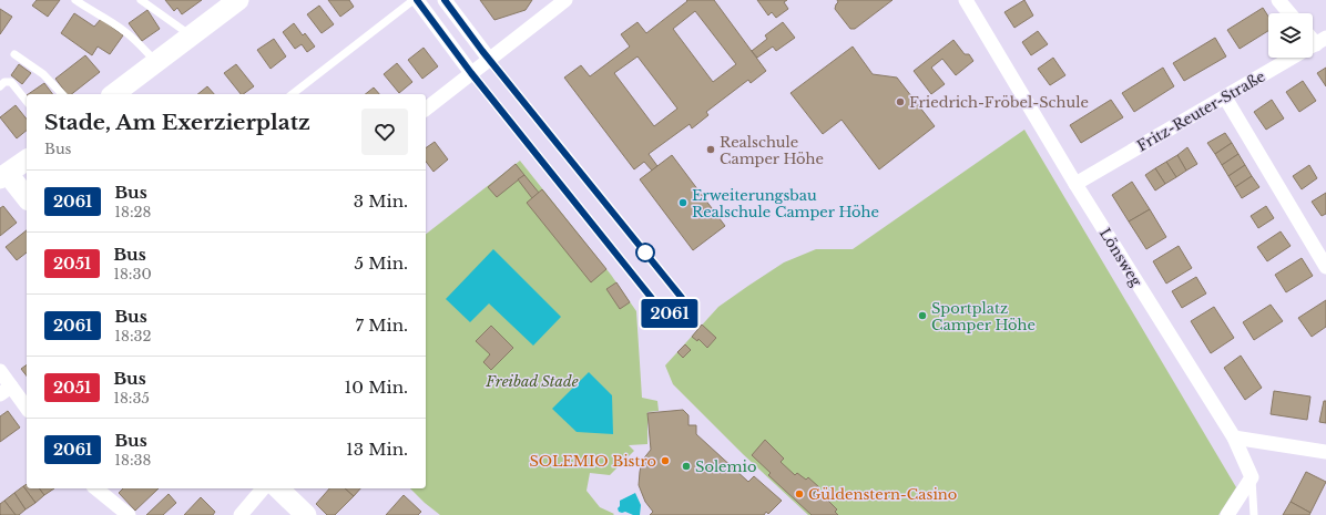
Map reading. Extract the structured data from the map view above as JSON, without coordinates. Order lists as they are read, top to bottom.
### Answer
{
  "streets": {
    "street": ["Fritz-Reuter-Straße", "Lönsweg"]
  },
  "crossings": [
    ["Fritz-Reuter-Straße", "Lönsweg"]
  ],
  "parks": ["Freibad Stade"],
  "places": [
    "Friedrich-Fröbel-Schule",
    "Realschule Camper Höhe",
    "Erweiterungsbau Realschule Camper Höhe",
    "Sportplatz Camper Höhe",
    "SOLEMIO Bistro",
    "Solemio",
    "Güldenstern-Casino"
  ],
  "lines": ["bus line 2061"],
  "page": {
    "on_map": "2061",
    "heading": ["Stade, Am Exerzierplatz", "Bus"],
    "list": [
      {
        "mark": "2061",
        "name": "Bus",
        "note": "18:28",
        "value": "3 Min."
      },
      {
        "mark": "2051",
        "name": "Bus",
        "note": "18:30",
        "value": "5 Min."
      },
      {
        "mark": "2061",
        "name": "Bus",
        "note": "18:32",
        "value": "7 Min."
      },
      {
        "mark": "2051",
        "name": "Bus",
        "note": "18:35",
        "value": "10 Min."
      },
      {
        "mark": "2061",
        "name": "Bus",
        "note": "18:38",
        "value": "13 Min."
      }
    ]
  }
}
